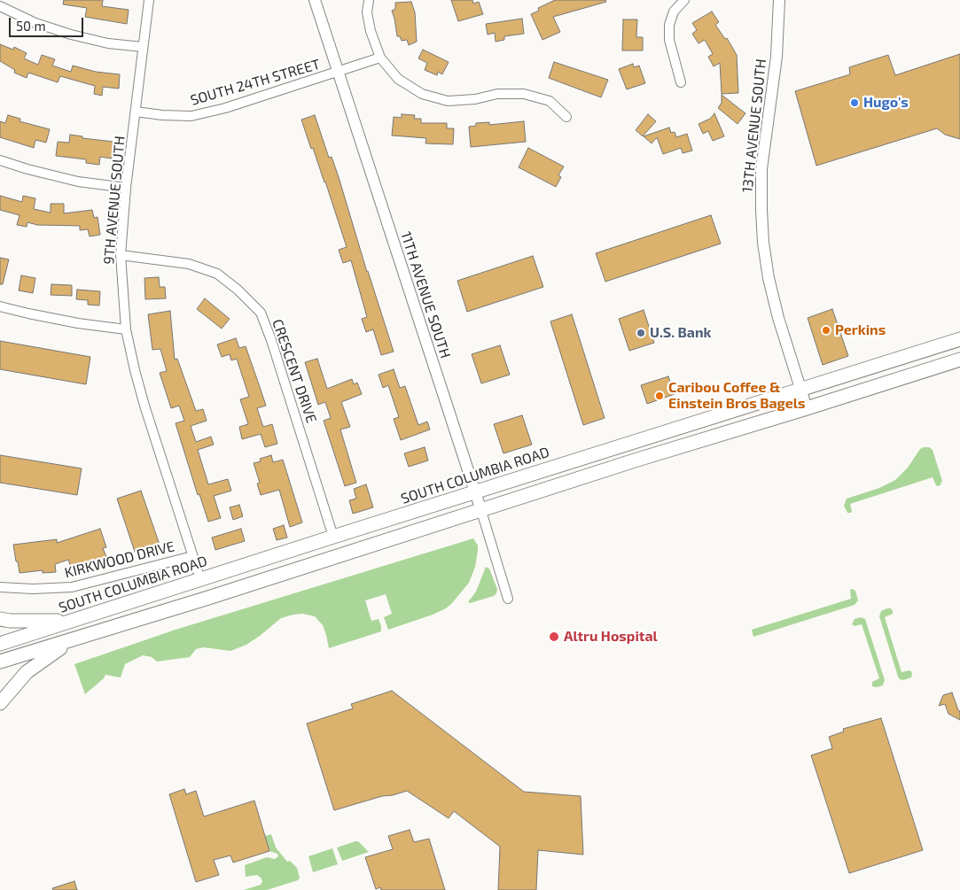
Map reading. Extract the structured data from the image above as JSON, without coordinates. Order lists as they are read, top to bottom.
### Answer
{
  "streets": {
    "main road": ["SOUTH COLUMBIA ROAD"],
    "street": [
      "SOUTH 24TH STREET",
      "13TH AVENUE SOUTH",
      "9TH AVENUE SOUTH",
      "11TH AVENUE SOUTH",
      "CRESCENT DRIVE",
      "KIRKWOOD DRIVE"
    ]
  },
  "crossings": [
    ["SOUTH 24TH STREET", "9TH AVENUE SOUTH"],
    ["SOUTH 24TH STREET", "11TH AVENUE SOUTH"],
    ["13TH AVENUE SOUTH", "SOUTH COLUMBIA ROAD"],
    ["9TH AVENUE SOUTH", "CRESCENT DRIVE"],
    ["9TH AVENUE SOUTH", "SOUTH COLUMBIA ROAD"],
    ["9TH AVENUE SOUTH", "KIRKWOOD DRIVE"],
    ["11TH AVENUE SOUTH", "SOUTH COLUMBIA ROAD"],
    ["CRESCENT DRIVE", "SOUTH COLUMBIA ROAD"]
  ],
  "places": [
    "Hugo's",
    "Perkins",
    "U.S. Bank",
    "Caribou Coffee & Einstein Bros Bagels",
    "Altru Hospital"
  ],
  "scale_bar": "50 m"
}
